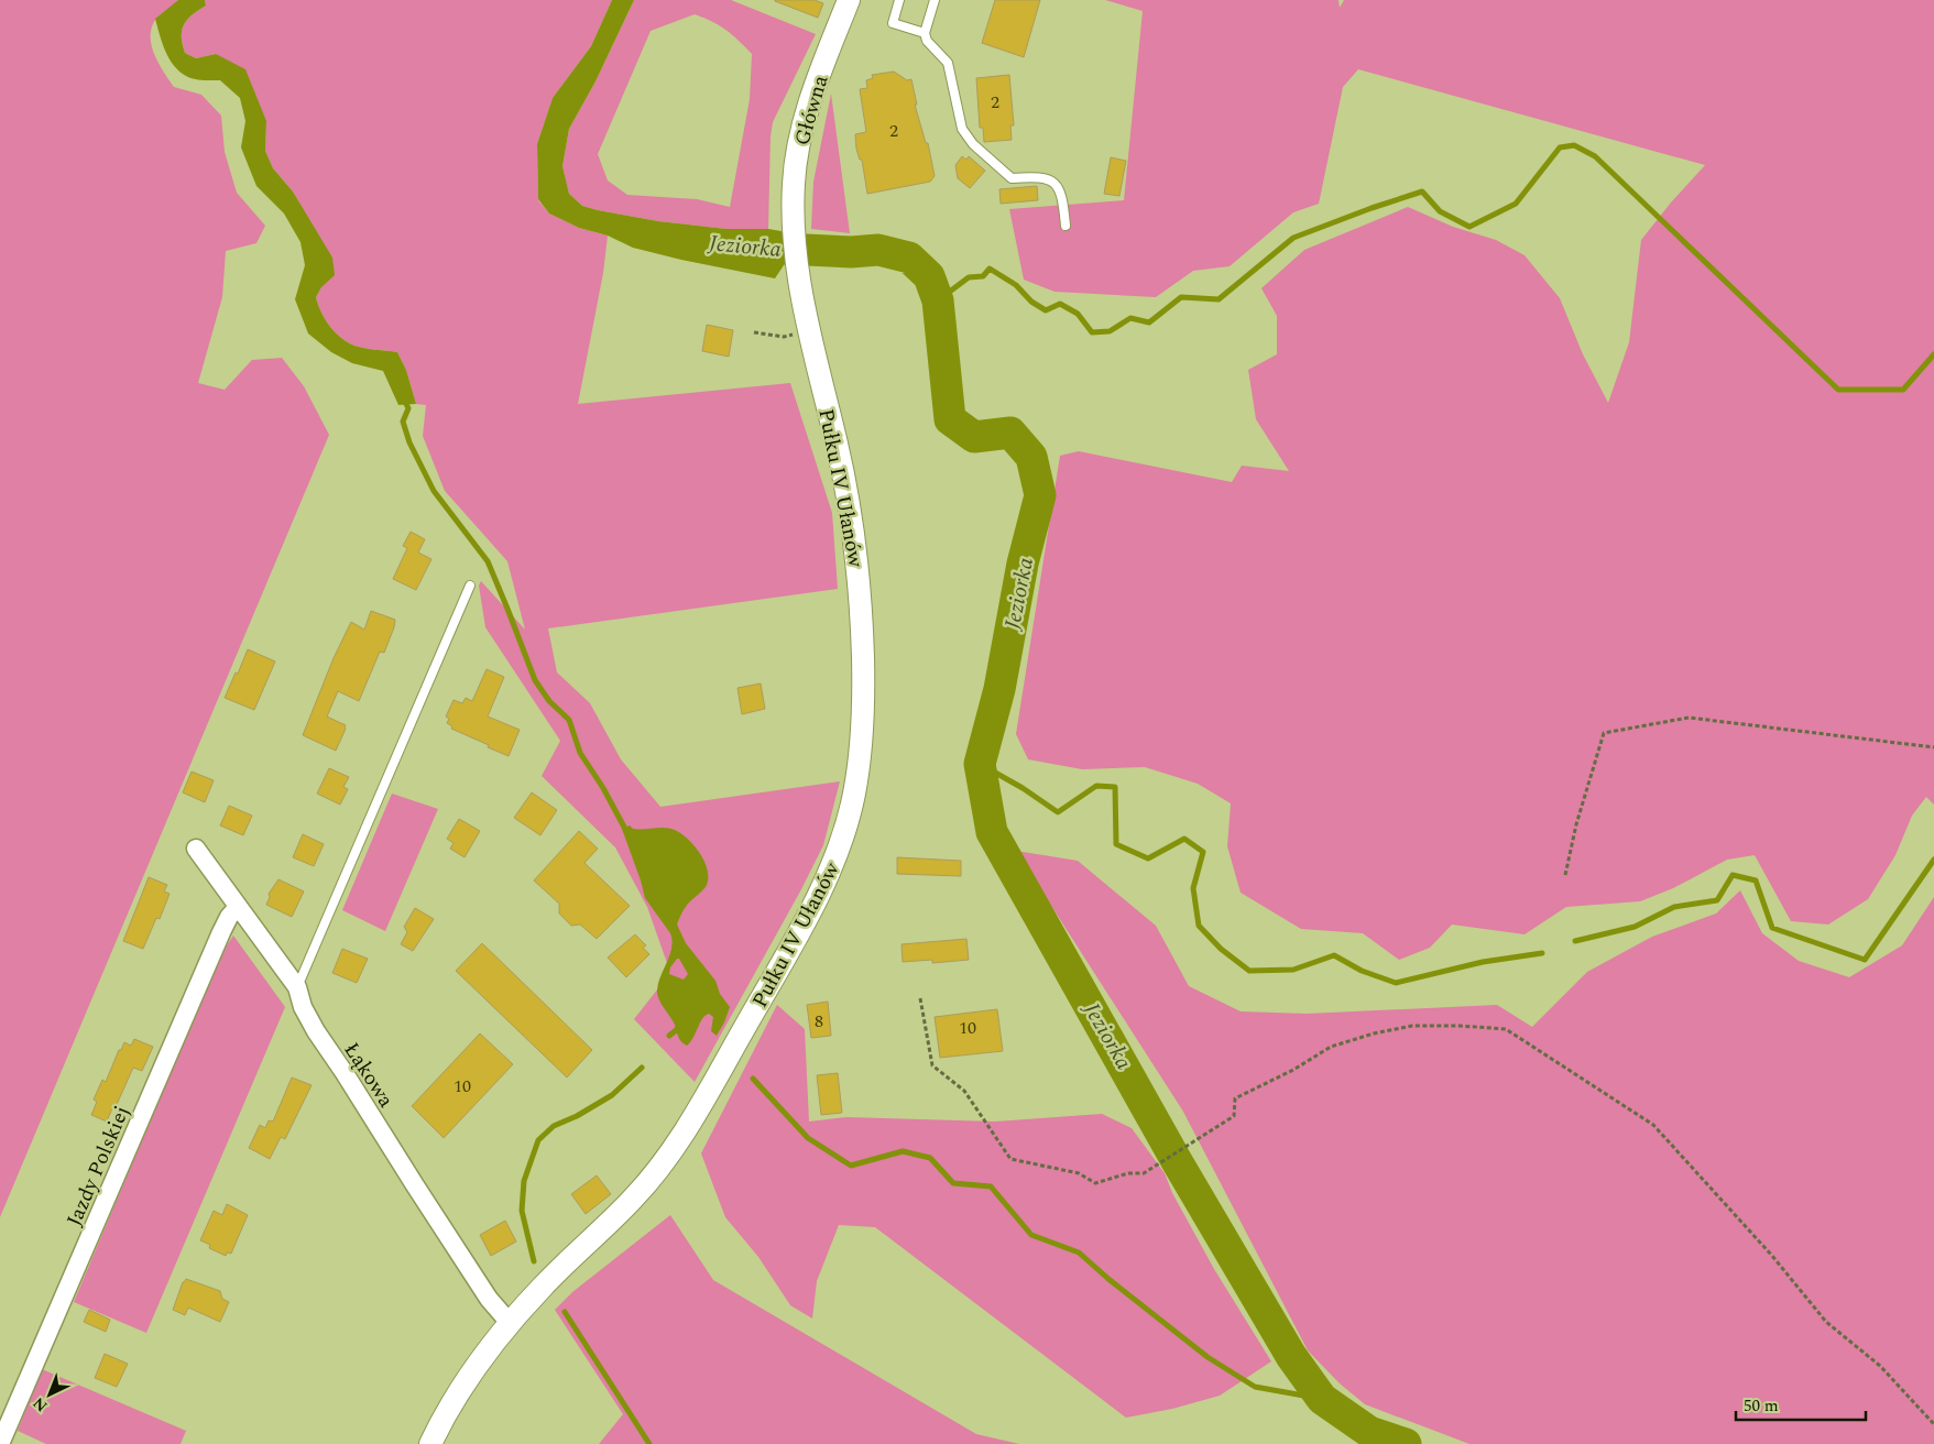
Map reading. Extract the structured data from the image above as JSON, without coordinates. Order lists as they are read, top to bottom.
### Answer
{
  "streets": {
    "street": [
      "Główna",
      "Pułku IV Ułanów",
      "Łąkowa",
      "Jazdy Polskiej"
    ]
  },
  "crossings": [
    ["Główna", "Pułku IV Ułanów"],
    ["Pułku IV Ułanów", "Łąkowa"],
    ["Łąkowa", "Jazdy Polskiej"]
  ],
  "water": ["Jeziorka"],
  "house_numbers": [
    "2",
    "2",
    "8",
    "10",
    "10"
  ],
  "scale_bar": "50 m",
  "north": "bottom left"
}
